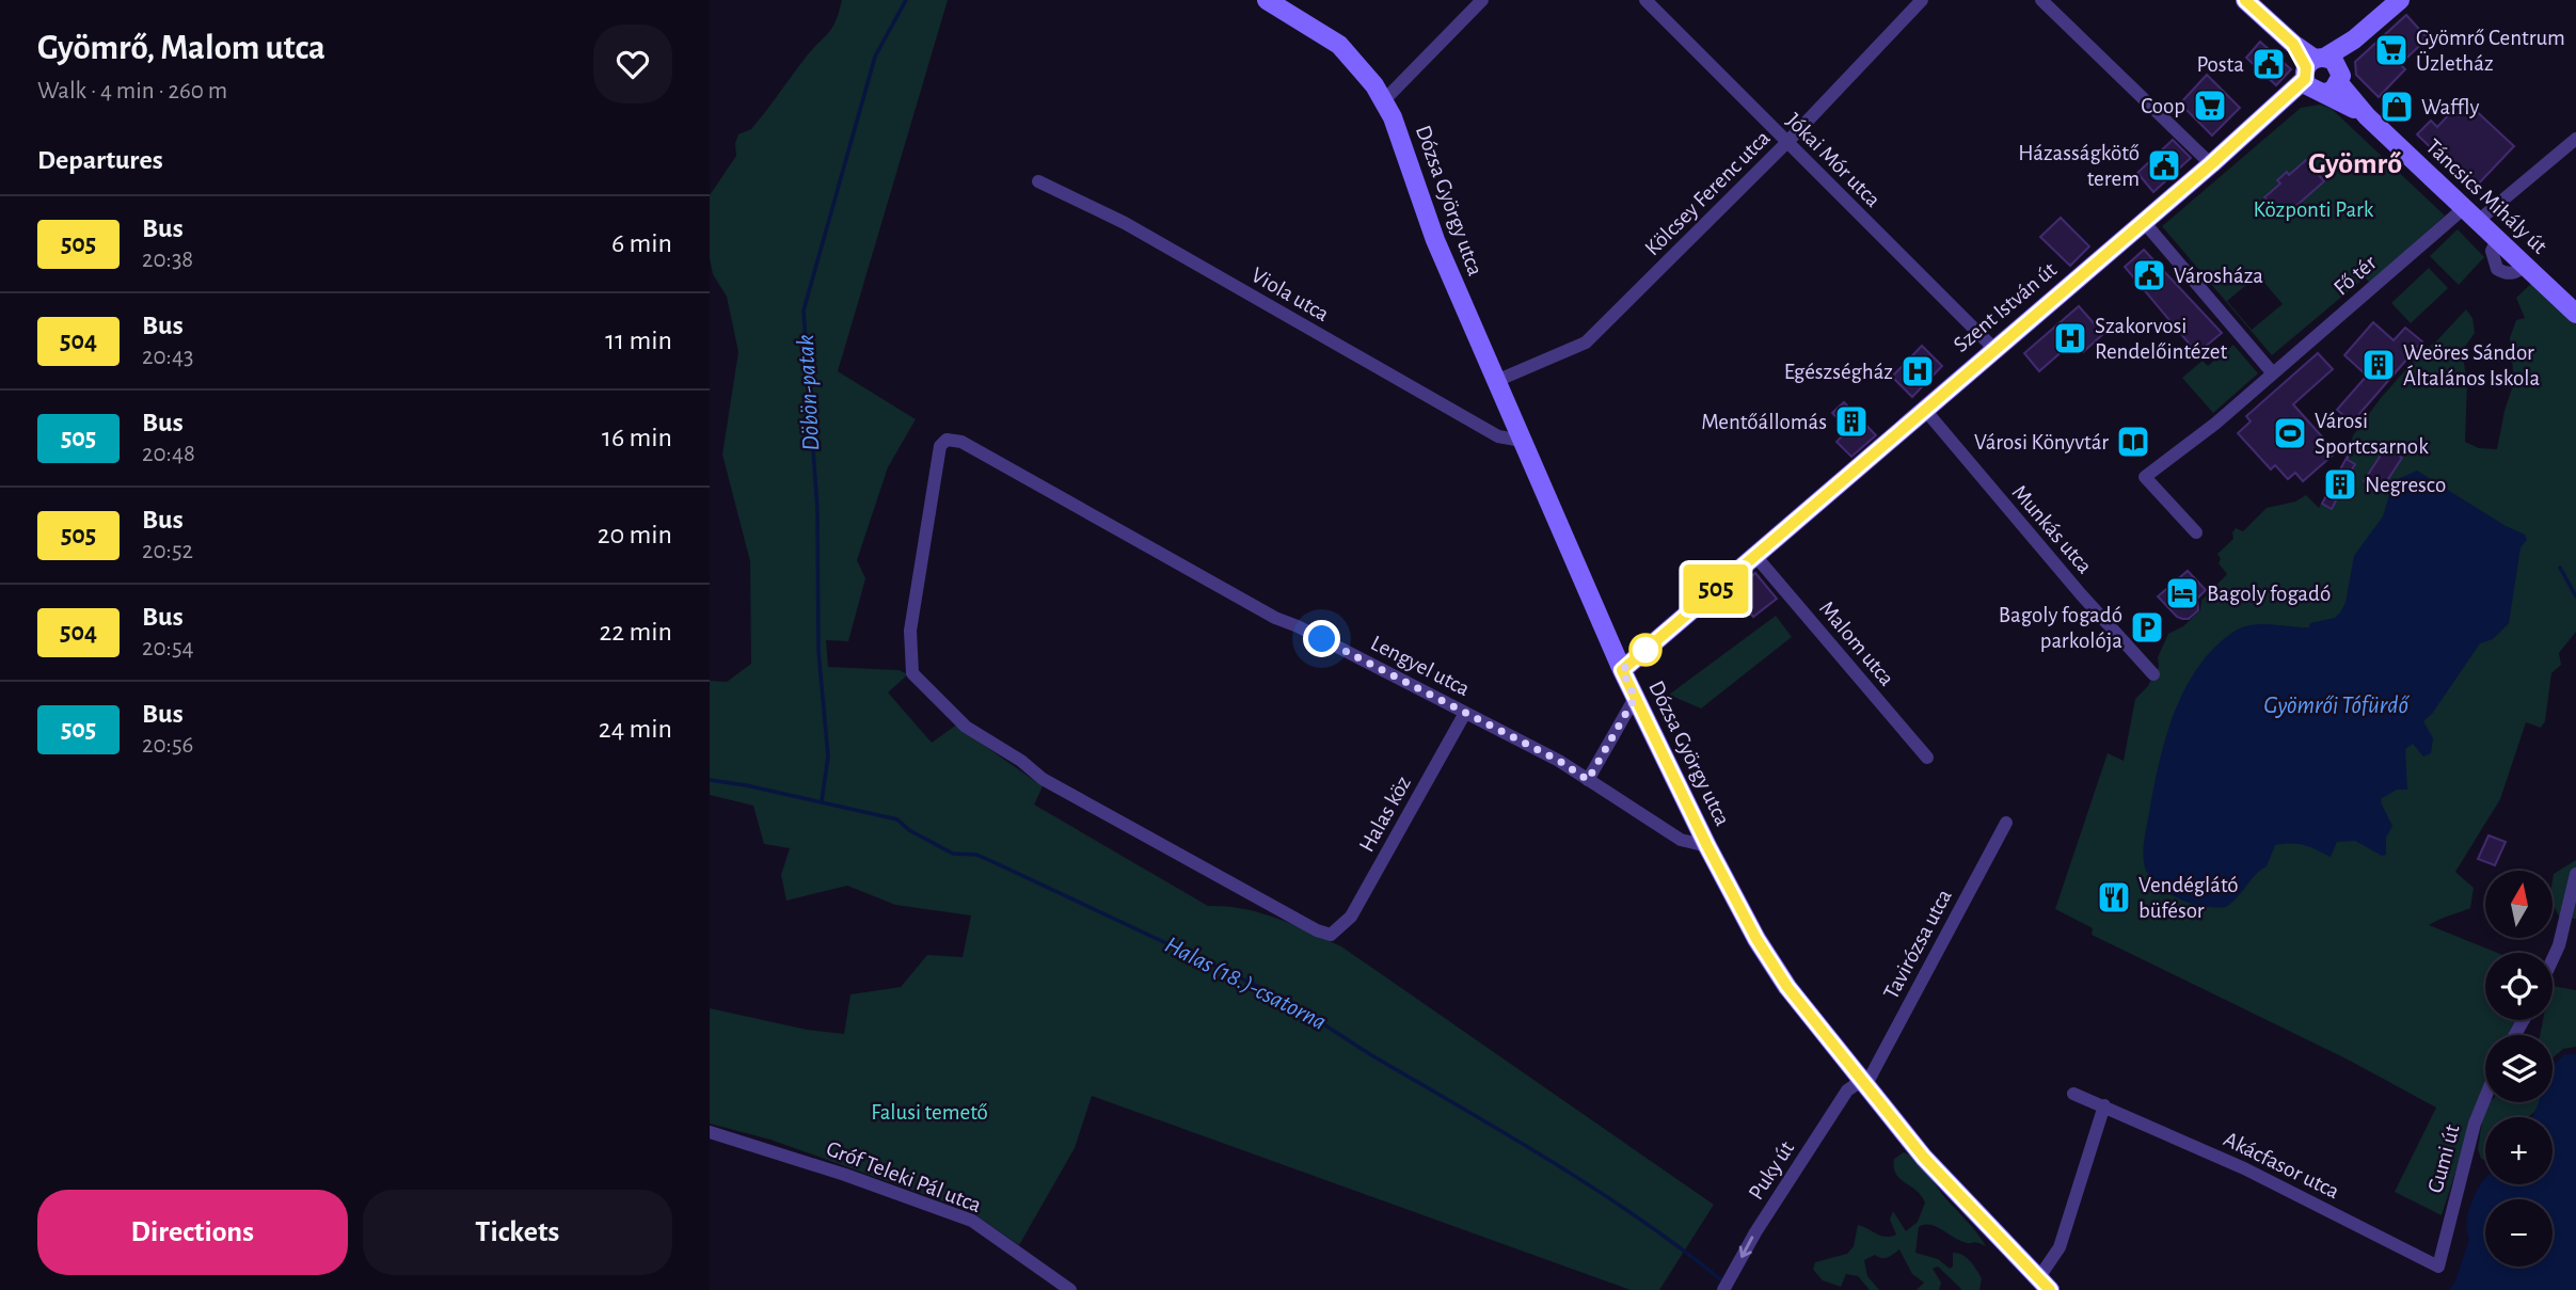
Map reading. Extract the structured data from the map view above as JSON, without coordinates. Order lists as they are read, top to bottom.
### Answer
{
  "streets": {
    "main road": ["Táncsics Mihály út", "Dózsa György utca", "Szent István út"],
    "street": [
      "Jókai Mór utca",
      "Kölcsey Ferenc utca",
      "Fő tér",
      "Viola utca",
      "Munkás utca",
      "Malom utca",
      "Lengyel utca",
      "Halas köz",
      "Tavirózsa utca",
      "Gumi út",
      "Akácfasor utca",
      "Puky út",
      "Gróf Teleki Pál utca"
    ]
  },
  "crossings": [
    ["Jókai Mór utca", "Kölcsey Ferenc utca"],
    ["Jókai Mór utca", "Szent István út"],
    ["Kölcsey Ferenc utca", "Dózsa György utca"],
    ["Táncsics Mihály út", "Fő tér"],
    ["Táncsics Mihály út", "Szent István út"],
    ["Dózsa György utca", "Viola utca"],
    ["Dózsa György utca", "Szent István út"],
    ["Dózsa György utca", "Lengyel utca"],
    ["Dózsa György utca", "Tavirózsa utca"],
    ["Dózsa György utca", "Puky út"],
    ["Szent István út", "Munkás utca"],
    ["Szent István út", "Malom utca"],
    ["Lengyel utca", "Halas köz"],
    ["Tavirózsa utca", "Puky út"],
    ["Gumi út", "Akácfasor utca"]
  ],
  "one_way": ["Puky út"],
  "districts": ["Gyömrő"],
  "water": ["Döbön-patak", "Gyömrői Tófürdő", "Halas (18.)-csatorna"],
  "parks": ["Központi Park", "Falusi temető"],
  "places": {
    "supermarket": ["Gyömrő Centrum Üzletház", "Coop"],
    "public building": ["Posta", "Házasságkötő terem", "Városháza"],
    "shop": ["Waffly"],
    "hospital": ["Szakorvosi Rendelőintézet", "Egészségház"],
    "building": ["Weöres Sándor Általános Iskola", "Mentőállomás", "Negresco"],
    "sports": ["Városi Sportcsarnok"],
    "library": ["Városi Könyvtár"],
    "hotel": ["Bagoly fogadó"],
    "parking": ["Bagoly fogadó parkolója"],
    "restaurant": ["Vendéglátó büfésor"]
  },
  "lines": ["bus line 505"],
  "north": "top",
  "page": {
    "heading": [
      ["Gyömrő, Malom utca", "Walk · 4 min · 260 m"],
      "Departures"
    ],
    "on_map": "505",
    "list": [
      {
        "mark": "505",
        "name": "Bus",
        "note": "20:38",
        "value": "6 min"
      },
      {
        "mark": "504",
        "name": "Bus",
        "note": "20:43",
        "value": "11 min"
      },
      {
        "mark": "505",
        "name": "Bus",
        "note": "20:48",
        "value": "16 min"
      },
      {
        "mark": "505",
        "name": "Bus",
        "note": "20:52",
        "value": "20 min"
      },
      {
        "mark": "504",
        "name": "Bus",
        "note": "20:54",
        "value": "22 min"
      },
      {
        "mark": "505",
        "name": "Bus",
        "note": "20:56",
        "value": "24 min"
      }
    ],
    "map_buttons": ["+", "−"],
    "buttons": ["Directions", "Tickets"]
  }
}
